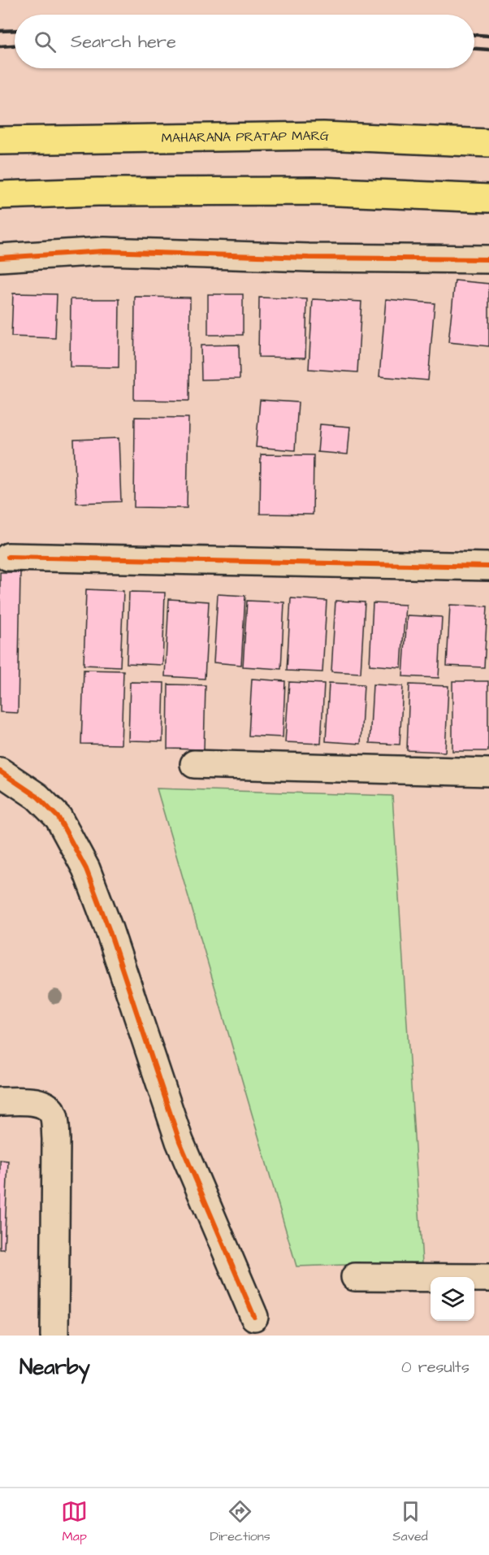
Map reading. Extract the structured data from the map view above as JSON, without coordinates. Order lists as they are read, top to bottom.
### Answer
{
  "streets": {
    "main road": ["MAHARANA PRATAP MARG"]
  },
  "page": {
    "search": "Search here",
    "heading": ["Nearby", "0 results"],
    "nav": ["Map", "Directions", "Saved"]
  }
}
